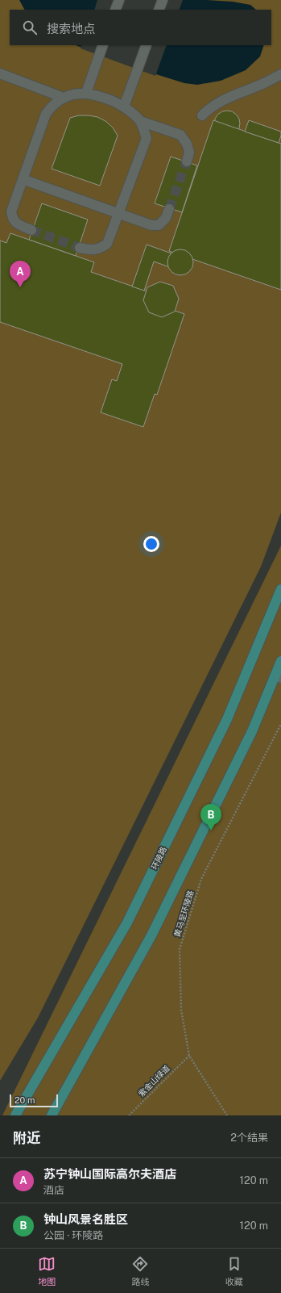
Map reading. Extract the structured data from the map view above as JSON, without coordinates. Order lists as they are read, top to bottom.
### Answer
{
  "streets": {
    "main road": ["环陵路"],
    "path": ["黄马至环陵路", "紫金山绿道"]
  },
  "crossings": [
    ["黄马至环陵路", "紫金山绿道"]
  ],
  "scale_bar": "20 m",
  "page": {
    "search": "搜索地点",
    "pins": ["A", "B"],
    "scale": "20 m",
    "heading": ["附近", "2个结果"],
    "list": [
      {
        "mark": "A",
        "name": "苏宁钟山国际高尔夫酒店",
        "note": "酒店",
        "value": "120 m"
      },
      {
        "mark": "B",
        "name": "钟山风景名胜区",
        "note": "公园 · 环陵路",
        "value": "120 m"
      }
    ],
    "nav": ["地图", "路线", "收藏"]
  }
}
